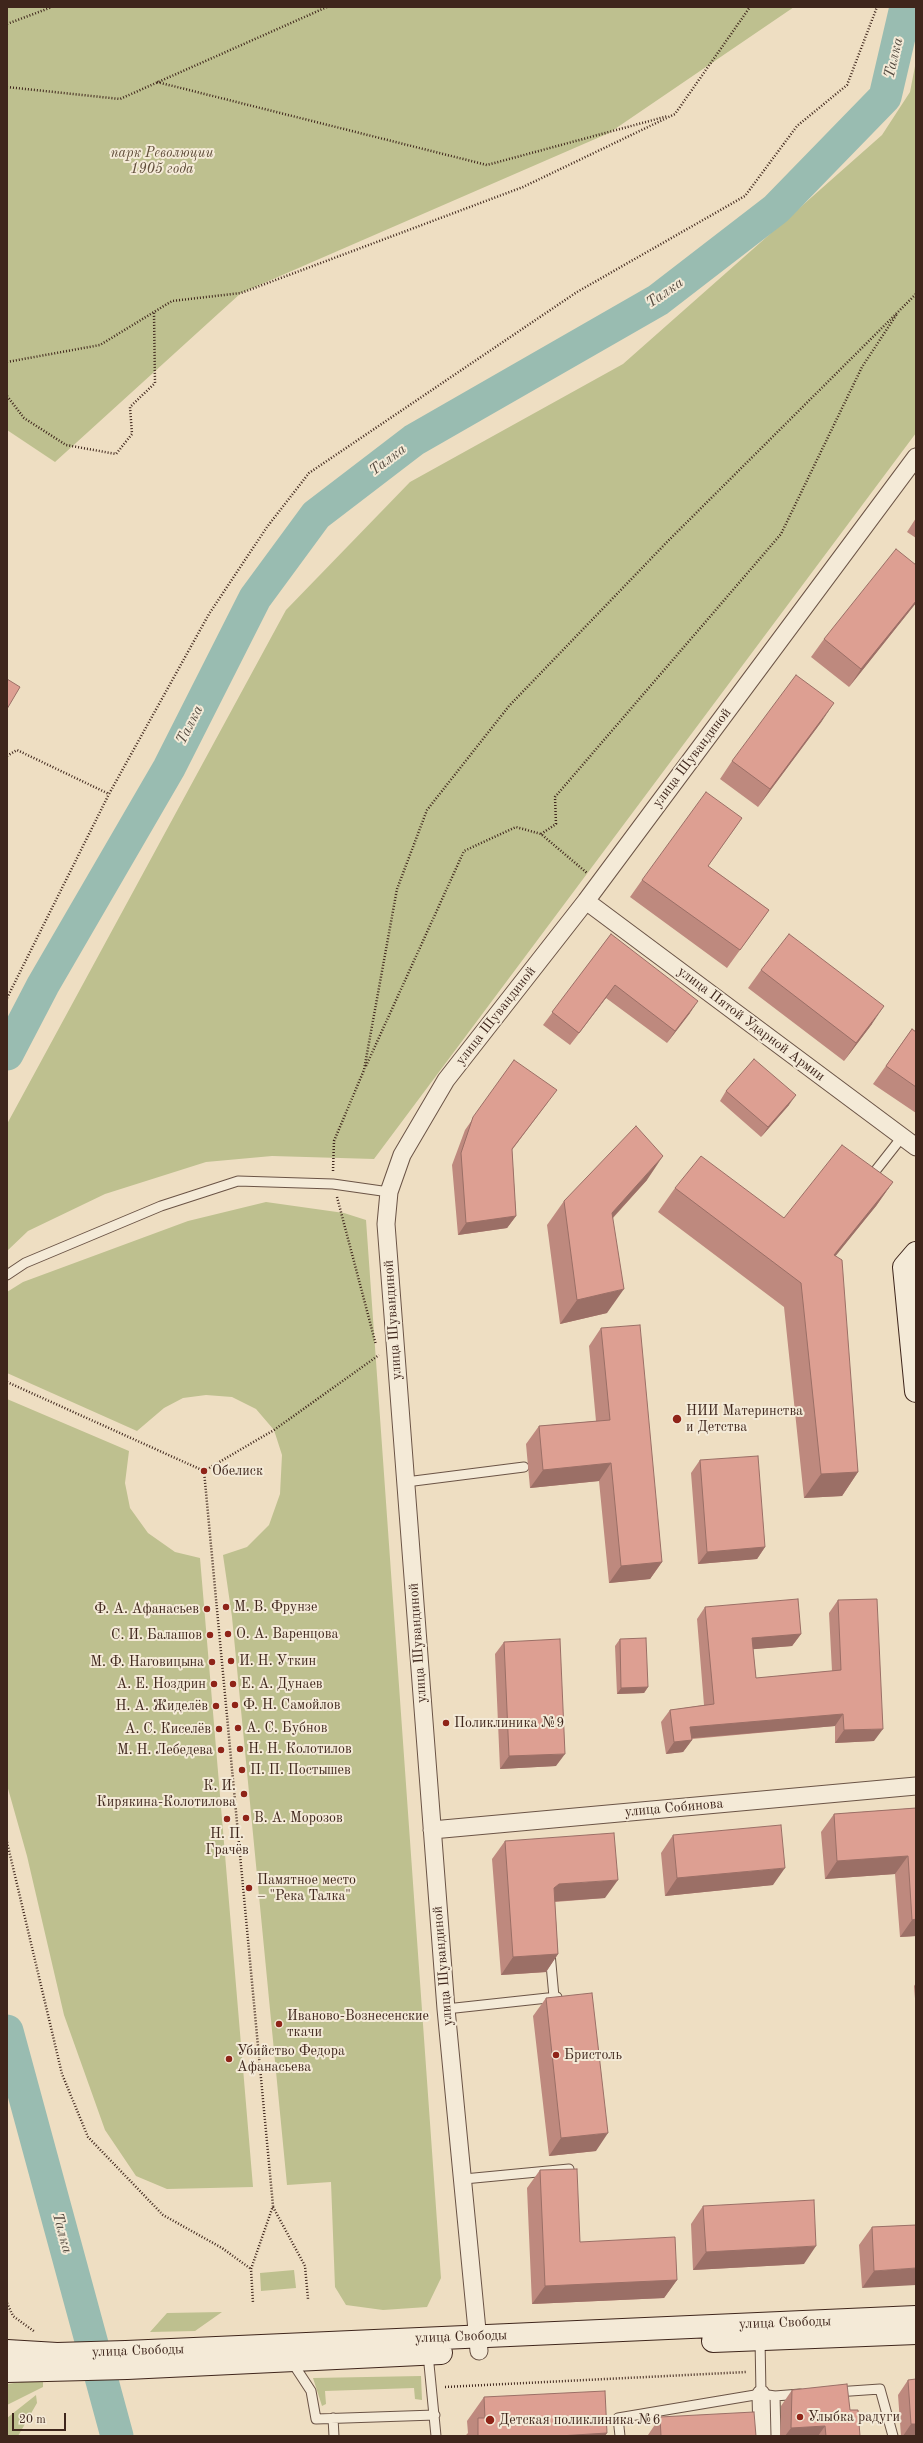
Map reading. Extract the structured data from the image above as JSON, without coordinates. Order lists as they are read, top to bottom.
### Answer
{
  "streets": {
    "main road": ["улица Свободы"],
    "street": ["улица Шувандиной", "улица Пятой Ударной Армии", "улица Собинова"]
  },
  "crossings": [
    ["улица Шувандиной", "улица Пятой Ударной Армии"],
    ["улица Шувандиной", "улица Собинова"],
    ["улица Шувандиной", "улица Свободы"]
  ],
  "water": ["Талка"],
  "parks": ["парк Революции 1905 года"],
  "places": [
    "НИИ Материнства и Детства",
    "Обелиск",
    "М. В. Фрунзе",
    "Ф. А. Афанасьев",
    "О. А. Варенцова",
    "С. И. Балашов",
    "И. Н. Уткин",
    "М. Ф. Наговицына",
    "А. Е. Ноздрин",
    "Е. А. Дунаев",
    "Ф. Н. Самойлов",
    "Н. А. Жиделёв",
    "Поликлиника №9",
    "А. С. Бубнов",
    "А. С. Киселёв",
    "Н. Н. Колотилов",
    "М. Н. Лебедева",
    "П. П. Постышев",
    "К. И. Кирякина-Колотилова",
    "В. А. Морозов",
    "Н. П. Грачёв",
    "Памятное место – \"Река Талка\"",
    "Иваново-Вознесенские ткачи",
    "Бристоль",
    "Убийство Федора Афанасьева",
    "Улыбка радуги",
    "Детская поликлиника №6"
  ],
  "scale_bar": "20 m"
}
